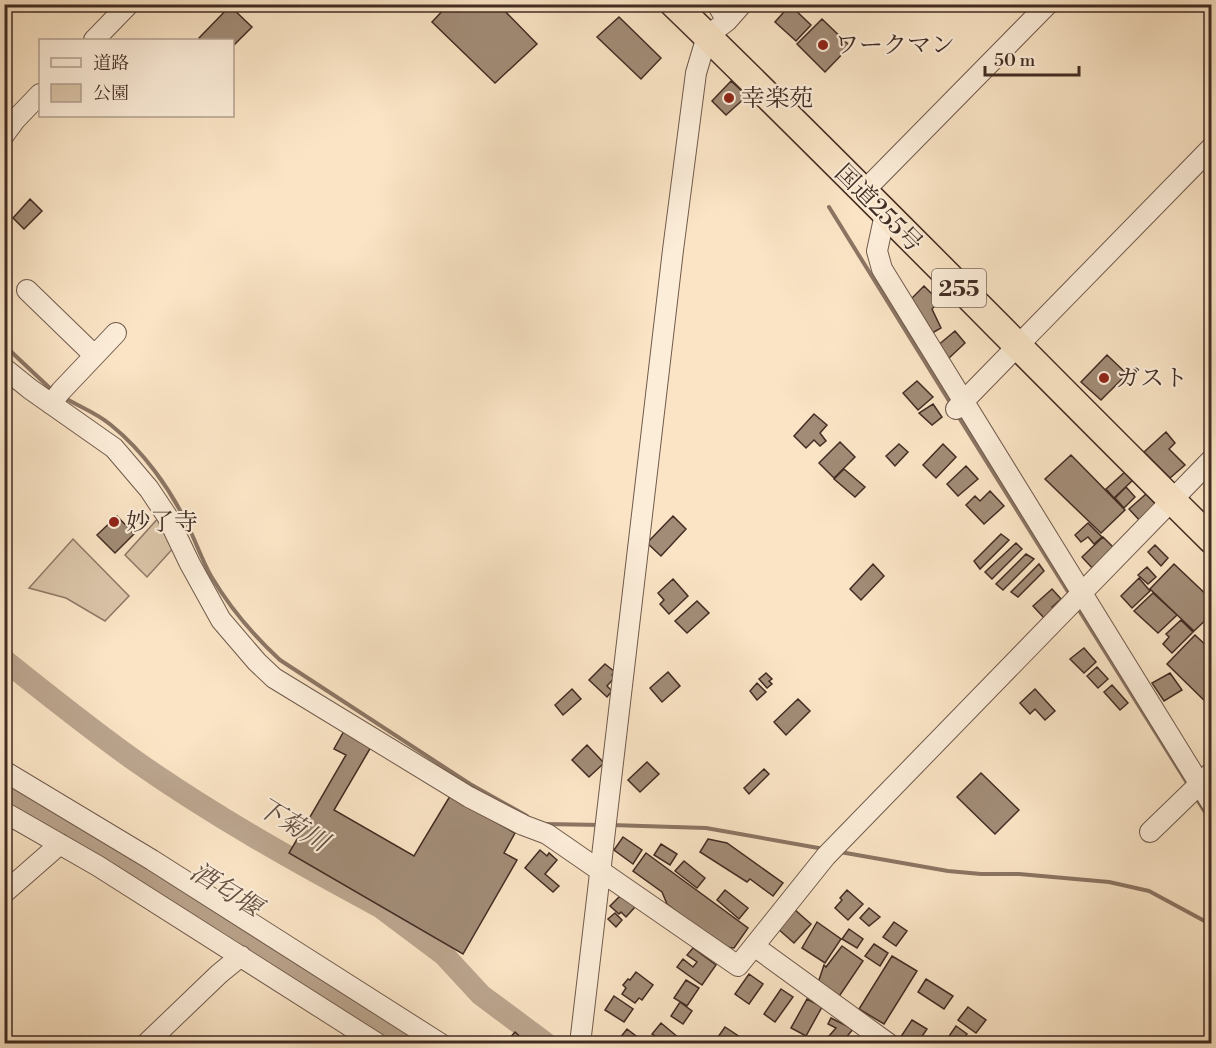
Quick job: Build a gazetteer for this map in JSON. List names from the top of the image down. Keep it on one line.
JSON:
{"streets":{"highway":["国道255号","255"]},"water":["下菊川","酒匂堰"],"places":["ワークマン","幸楽苑","ガスト","妙了寺"],"legend":["道路","公園"],"scale_bar":"50 m"}
